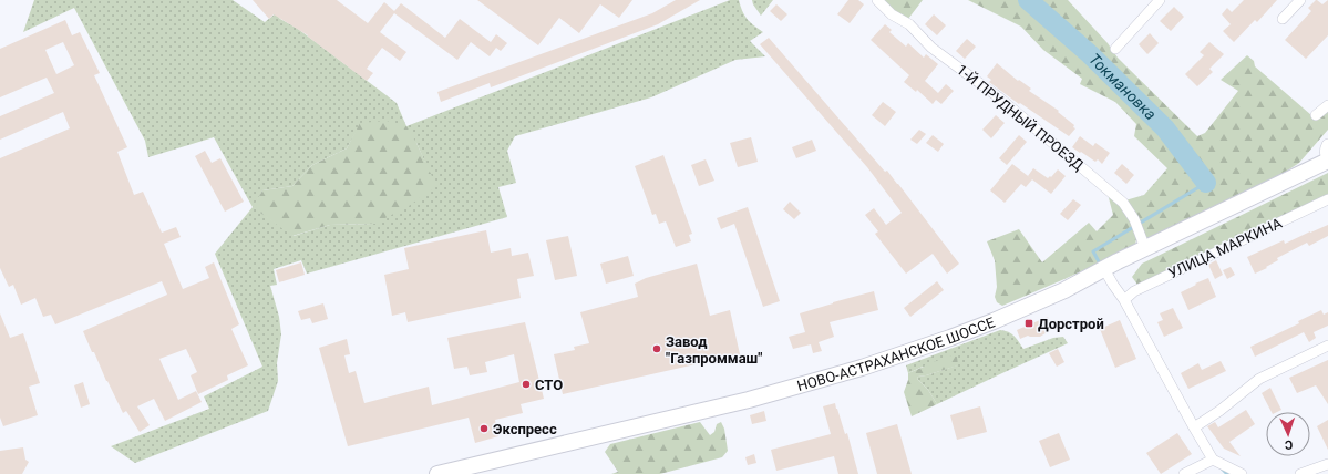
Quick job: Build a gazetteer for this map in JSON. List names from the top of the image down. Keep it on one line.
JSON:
{"streets":{"main road":["НОВО-АСТРАХАНСКОЕ ШОССЕ"],"street":["1-Й ПРУДНЫЙ ПРОЕЗД","УЛИЦА МАРКИНА"]},"crossings":[["1-Й ПРУДНЫЙ ПРОЕЗД","НОВО-АСТРАХАНСКОЕ ШОССЕ"]],"water":["Токмановка"],"places":{"transit":["Дорстрой"],"other":["Завод \"Газпроммаш\"","СТО","Экспресс"]},"north":"bottom"}
